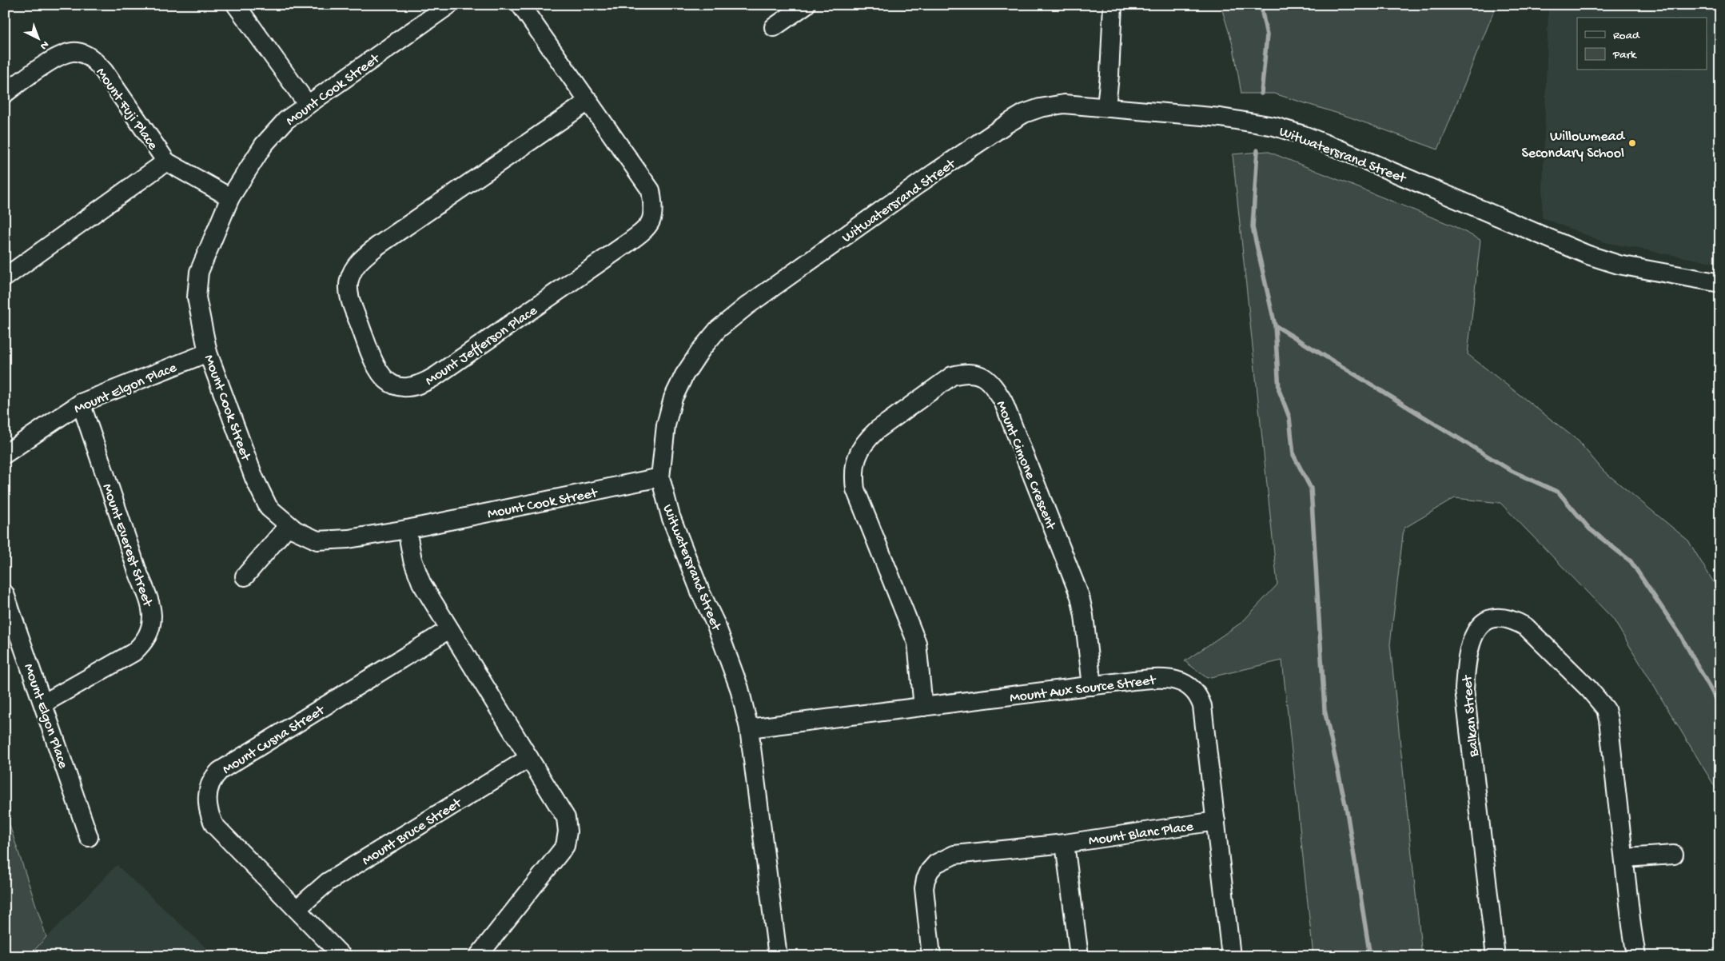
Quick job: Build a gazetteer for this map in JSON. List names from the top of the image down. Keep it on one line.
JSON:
{"streets":{"street":["Mount Cook Street","Mount Fuji Place","Witwatersrand Street","Mount Jefferson Place","Mount Elgon Place","Mount Cimone Crescent","Mount Everest Street","Mount Aux Source Street","Balkan Street","Mount Cusna Street","Mount Bruce Street","Mount Blanc Place"]},"crossings":[["Mount Cook Street","Mount Fuji Place"],["Mount Cook Street","Witwatersrand Street"],["Mount Cook Street","Mount Elgon Place"],["Witwatersrand Street","Mount Aux Source Street"],["Mount Elgon Place","Mount Everest Street"],["Mount Cimone Crescent","Mount Aux Source Street"],["Mount Aux Source Street","Mount Blanc Place"],["Mount Cusna Street","Mount Bruce Street"]],"places":["Willowmead Secondary School"],"legend":["Road","Park"],"north":"bottom right"}
